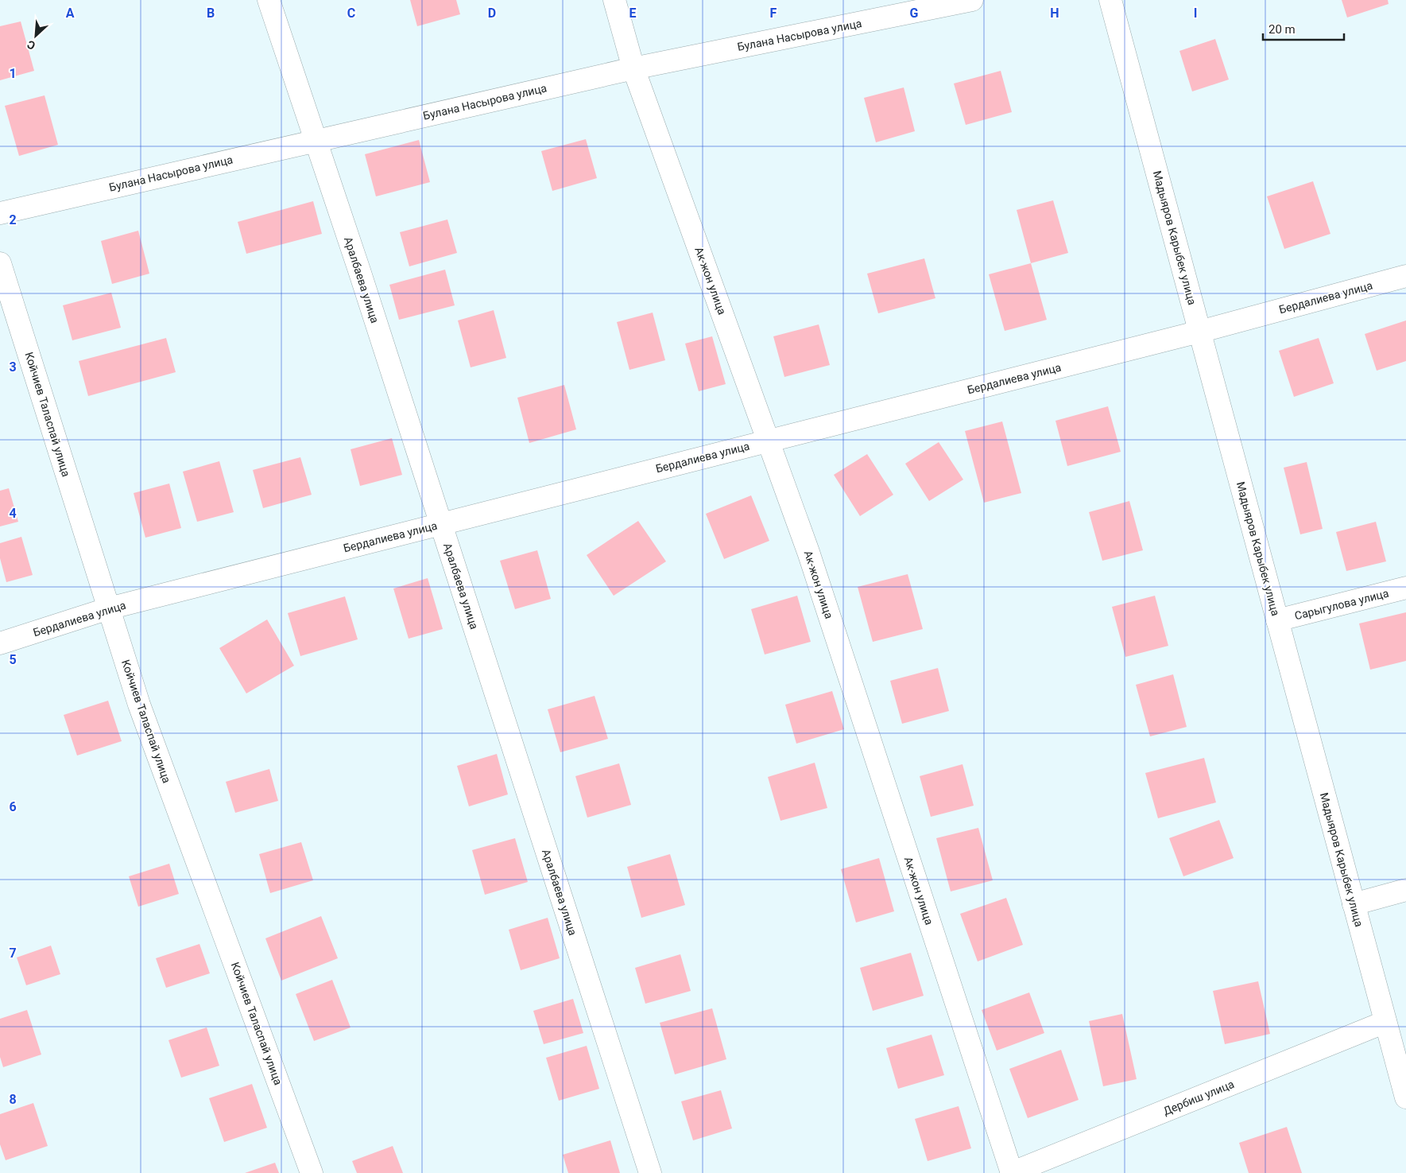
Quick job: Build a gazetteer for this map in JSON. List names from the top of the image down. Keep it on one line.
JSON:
{"streets":{"street":["Булана Насырова улица","Мадыяров Карыбек улица","Аралбаева улица","Ак-жон улица","Бердалиева улица","Койчиев Таласпай улица","Сарыгулова улица","Дербиш улица"]},"crossings":[["Булана Насырова улица","Аралбаева улица"],["Булана Насырова улица","Ак-жон улица"],["Мадыяров Карыбек улица","Бердалиева улица"],["Мадыяров Карыбек улица","Сарыгулова улица"],["Мадыяров Карыбек улица","Дербиш улица"],["Аралбаева улица","Бердалиева улица"],["Ак-жон улица","Бердалиева улица"],["Ак-жон улица","Дербиш улица"],["Бердалиева улица","Койчиев Таласпай улица"]],"scale_bar":"20 m","north":"bottom left","grid":{"columns":["A","B","C","D","E","F","G","H","I"],"rows":["1","2","3","4","5","6","7","8"]}}
